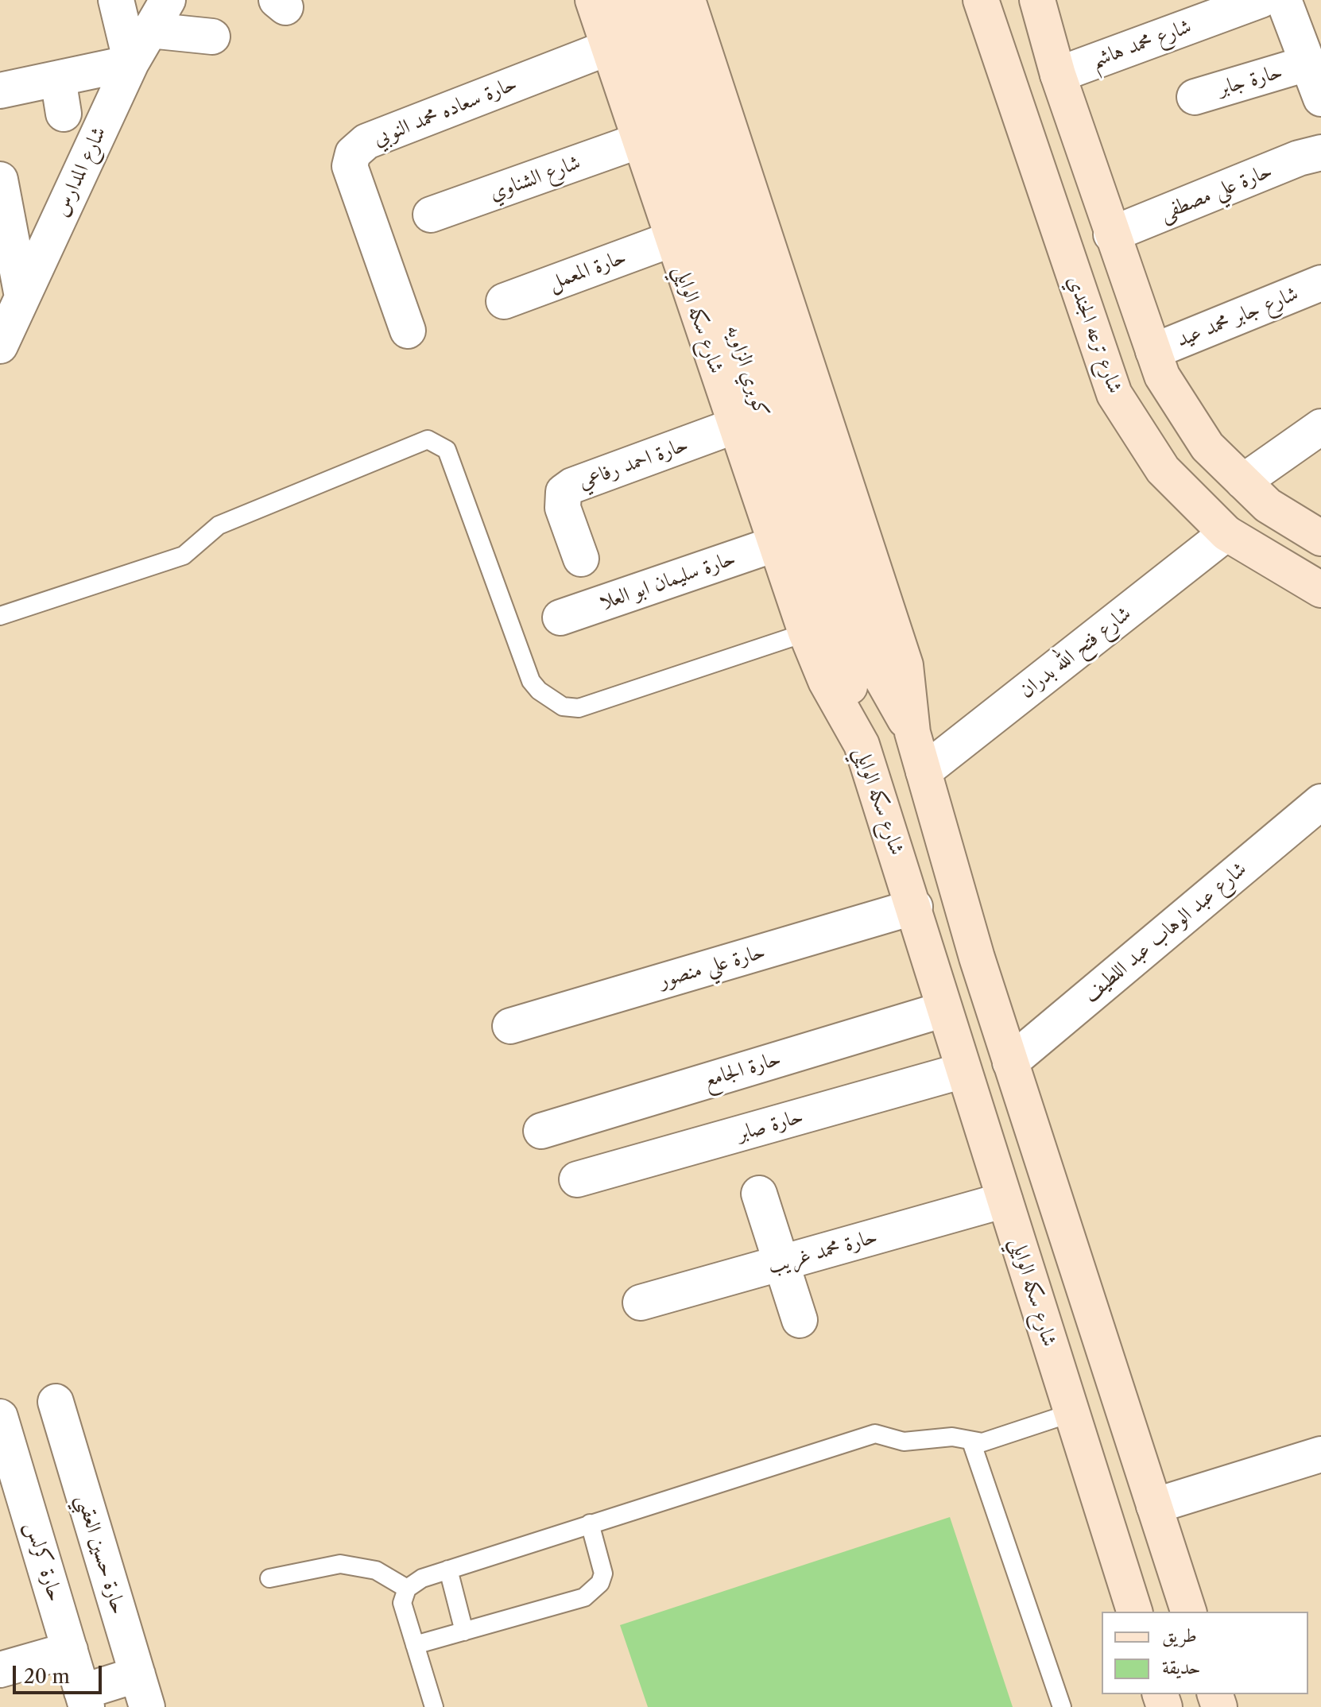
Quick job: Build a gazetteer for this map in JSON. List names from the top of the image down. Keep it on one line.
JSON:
{"streets":{"main road":["شارع سكه الوايلي","شارع ترعه الجندي","كوبري الزاويه"],"street":["شارع محمد هاشم","حارة جابر","حارة سعاده محمد النوبي","شارع المدارس","شارع الشناوي","حارة علي مصطفى","حارة المعمل","شارع جابر محمد عيد","حارة احمد رفاعي","حارة سليمان ابو العلا","شارع فتح الله بدران","شارع عبد الوهاب عبد اللطيف","حارة علي منصور","حارة الجامع","حارة صابر","حارة محمد غريب","حارة حسين العقبي","حارة كرلس"]},"crossings":[["حارة سعاده محمد النوبي","شارع سكه الوايلي"],["شارع الشناوي","شارع سكه الوايلي"],["حارة المعمل","شارع سكه الوايلي"],["شارع سكه الوايلي","كوبري الزاويه"],["شارع سكه الوايلي","حارة احمد رفاعي"],["شارع سكه الوايلي","حارة سليمان ابو العلا"],["شارع سكه الوايلي","حارة علي منصور"],["شارع سكه الوايلي","حارة الجامع"],["شارع سكه الوايلي","حارة صابر"],["شارع سكه الوايلي","حارة محمد غريب"],["شارع ترعه الجندي","شارع فتح الله بدران"]],"legend":["طريق","حديقة"],"scale_bar":"20 m"}
